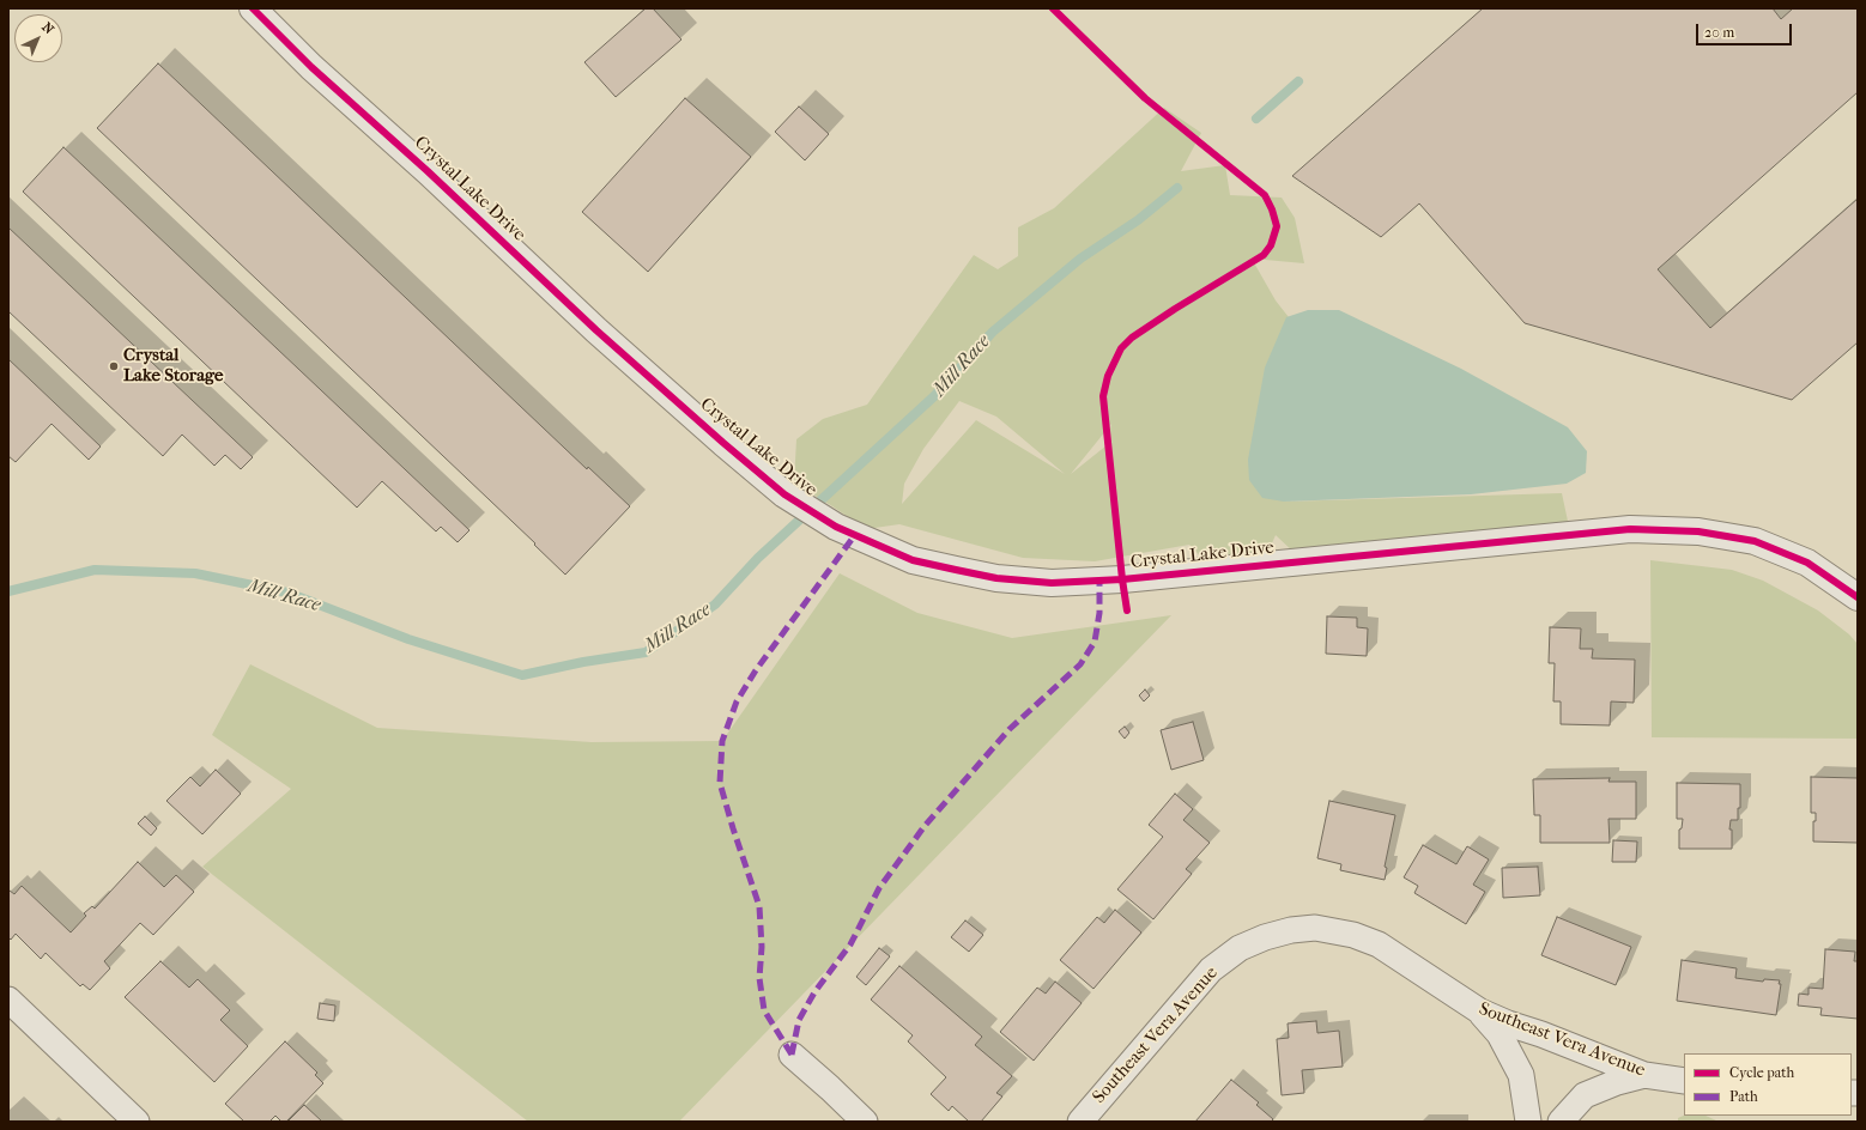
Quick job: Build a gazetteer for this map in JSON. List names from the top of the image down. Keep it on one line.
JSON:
{"streets":{"street":["Crystal Lake Drive","Southeast Vera Avenue"]},"water":["Mill Race"],"places":["Crystal Lake Storage"],"legend":["Cycle path","Path"],"scale_bar":"20 m","north":"top right"}
